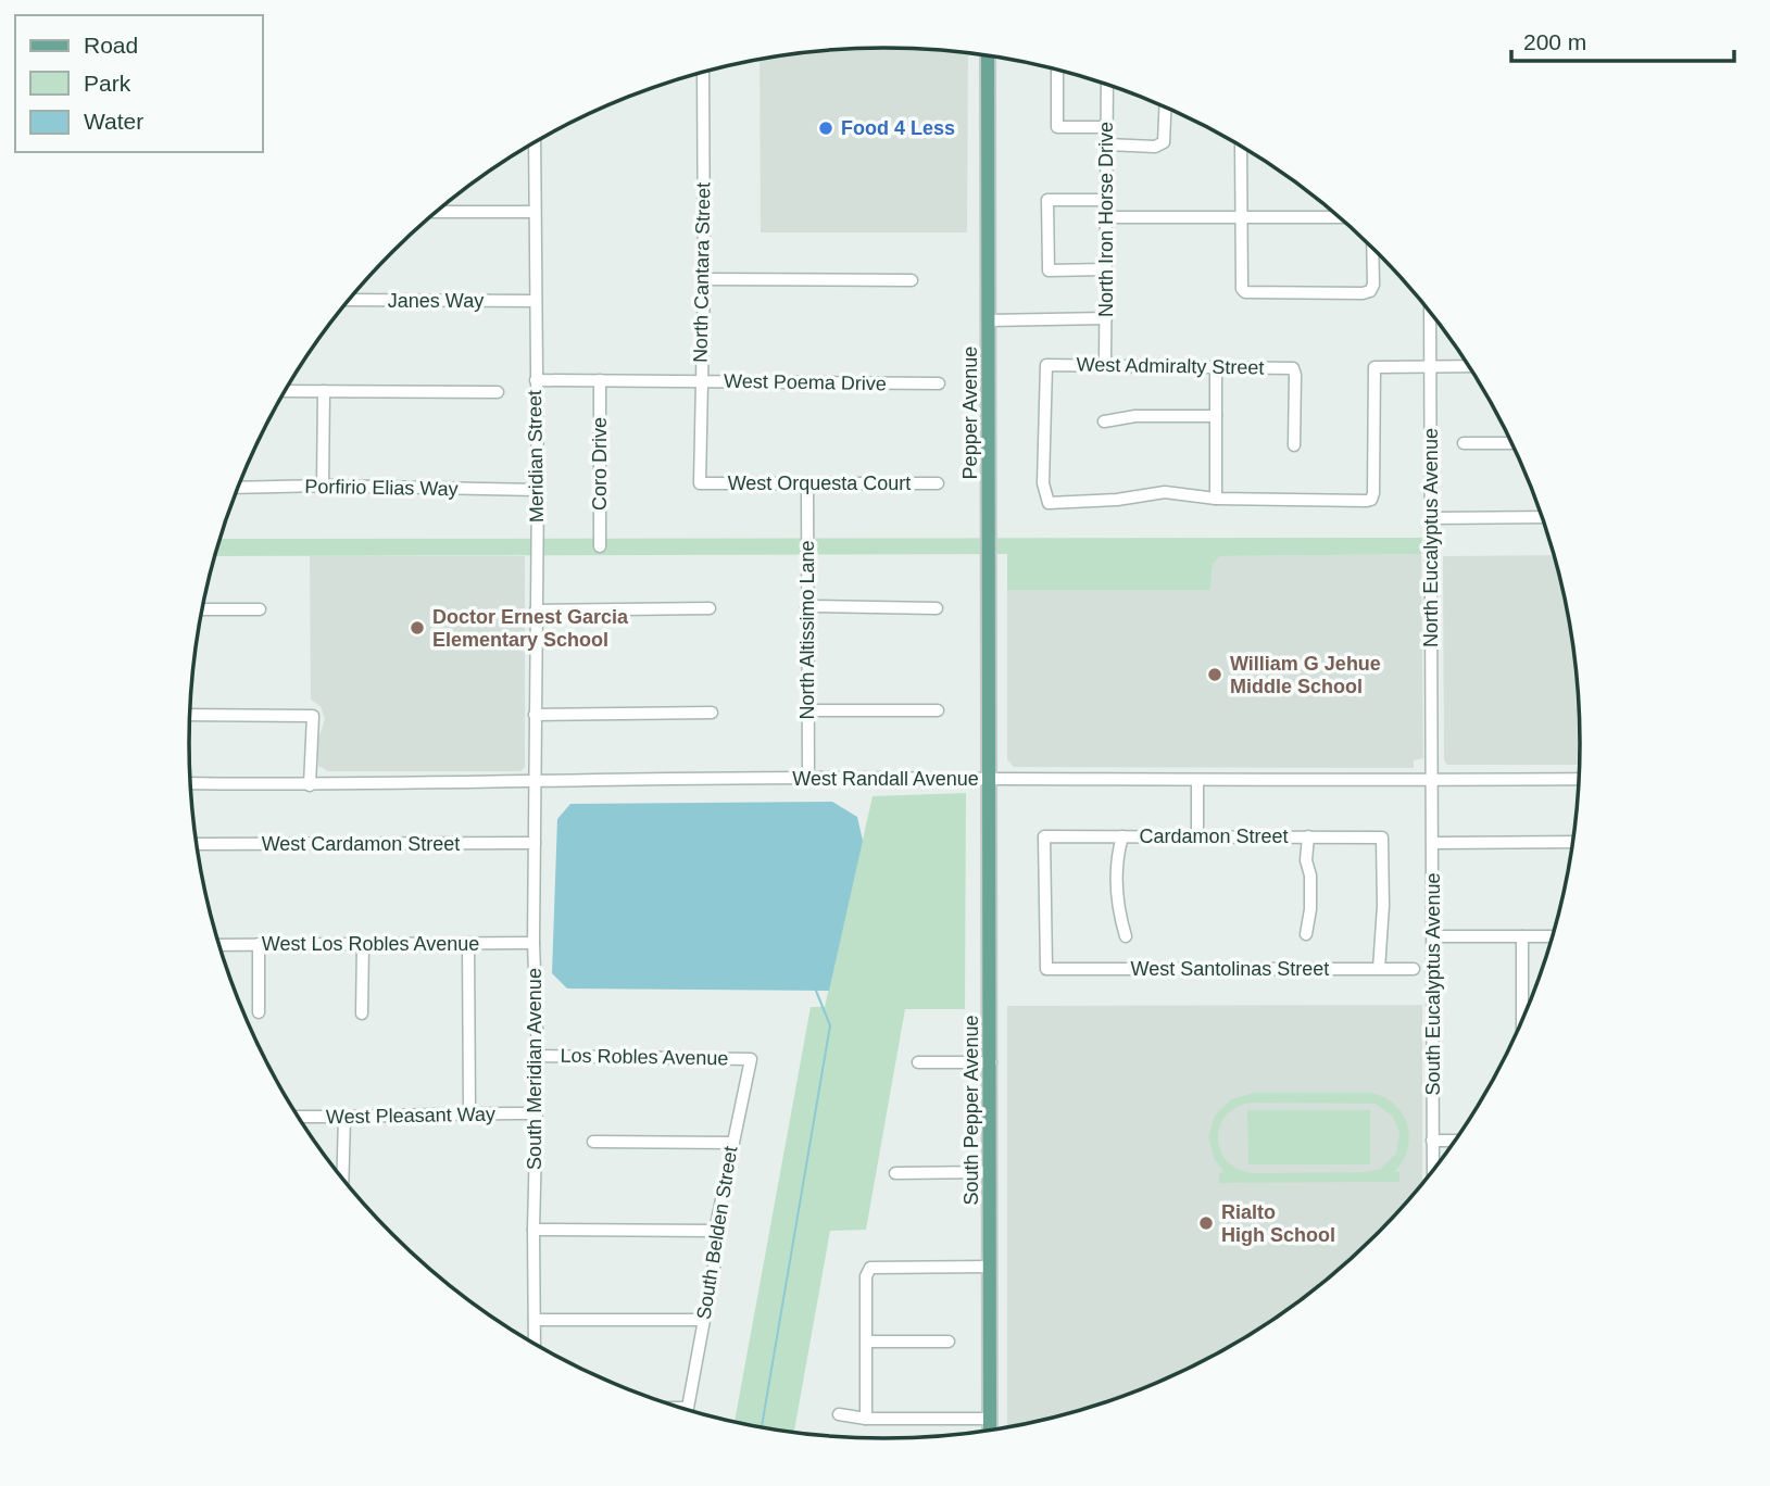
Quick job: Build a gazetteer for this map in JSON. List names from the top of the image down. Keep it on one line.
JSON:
{"streets":{"main road":["Pepper Avenue","South Pepper Avenue"],"street":["North Iron Horse Drive","North Cantara Street","Janes Way","West Admiralty Street","West Poema Drive","Meridian Street","Coro Drive","West Orquesta Court","Porfirio Elias Way","North Eucalyptus Avenue","North Altissimo Lane","West Randall Avenue","Cardamon Street","West Cardamon Street","West Los Robles Avenue","West Santolinas Street","South Eucalyptus Avenue","Los Robles Avenue","South Meridian Avenue","West Pleasant Way","South Belden Street"]},"crossings":[["North Iron Horse Drive","West Admiralty Street"],["North Cantara Street","West Poema Drive"],["North Cantara Street","West Orquesta Court"],["Janes Way","Meridian Street"],["West Poema Drive","Meridian Street"],["West Poema Drive","Coro Drive"],["Pepper Avenue","West Randall Avenue"],["Pepper Avenue","South Pepper Avenue"],["Meridian Street","Porfirio Elias Way"],["Meridian Street","West Randall Avenue"],["Meridian Street","South Meridian Avenue"],["West Orquesta Court","North Altissimo Lane"],["North Eucalyptus Avenue","West Randall Avenue"],["North Eucalyptus Avenue","South Eucalyptus Avenue"],["North Altissimo Lane","West Randall Avenue"],["West Randall Avenue","South Eucalyptus Avenue"],["West Randall Avenue","South Meridian Avenue"],["West Randall Avenue","South Pepper Avenue"],["Cardamon Street","West Santolinas Street"],["West Cardamon Street","South Meridian Avenue"],["West Los Robles Avenue","South Meridian Avenue"],["Los Robles Avenue","South Meridian Avenue"],["Los Robles Avenue","South Belden Street"],["South Meridian Avenue","West Pleasant Way"]],"places":["Food 4 Less","Doctor Ernest Garcia Elementary School","William G Jehue Middle School","Rialto High School"],"legend":["Road","Park","Water"],"scale_bar":"200 m"}
